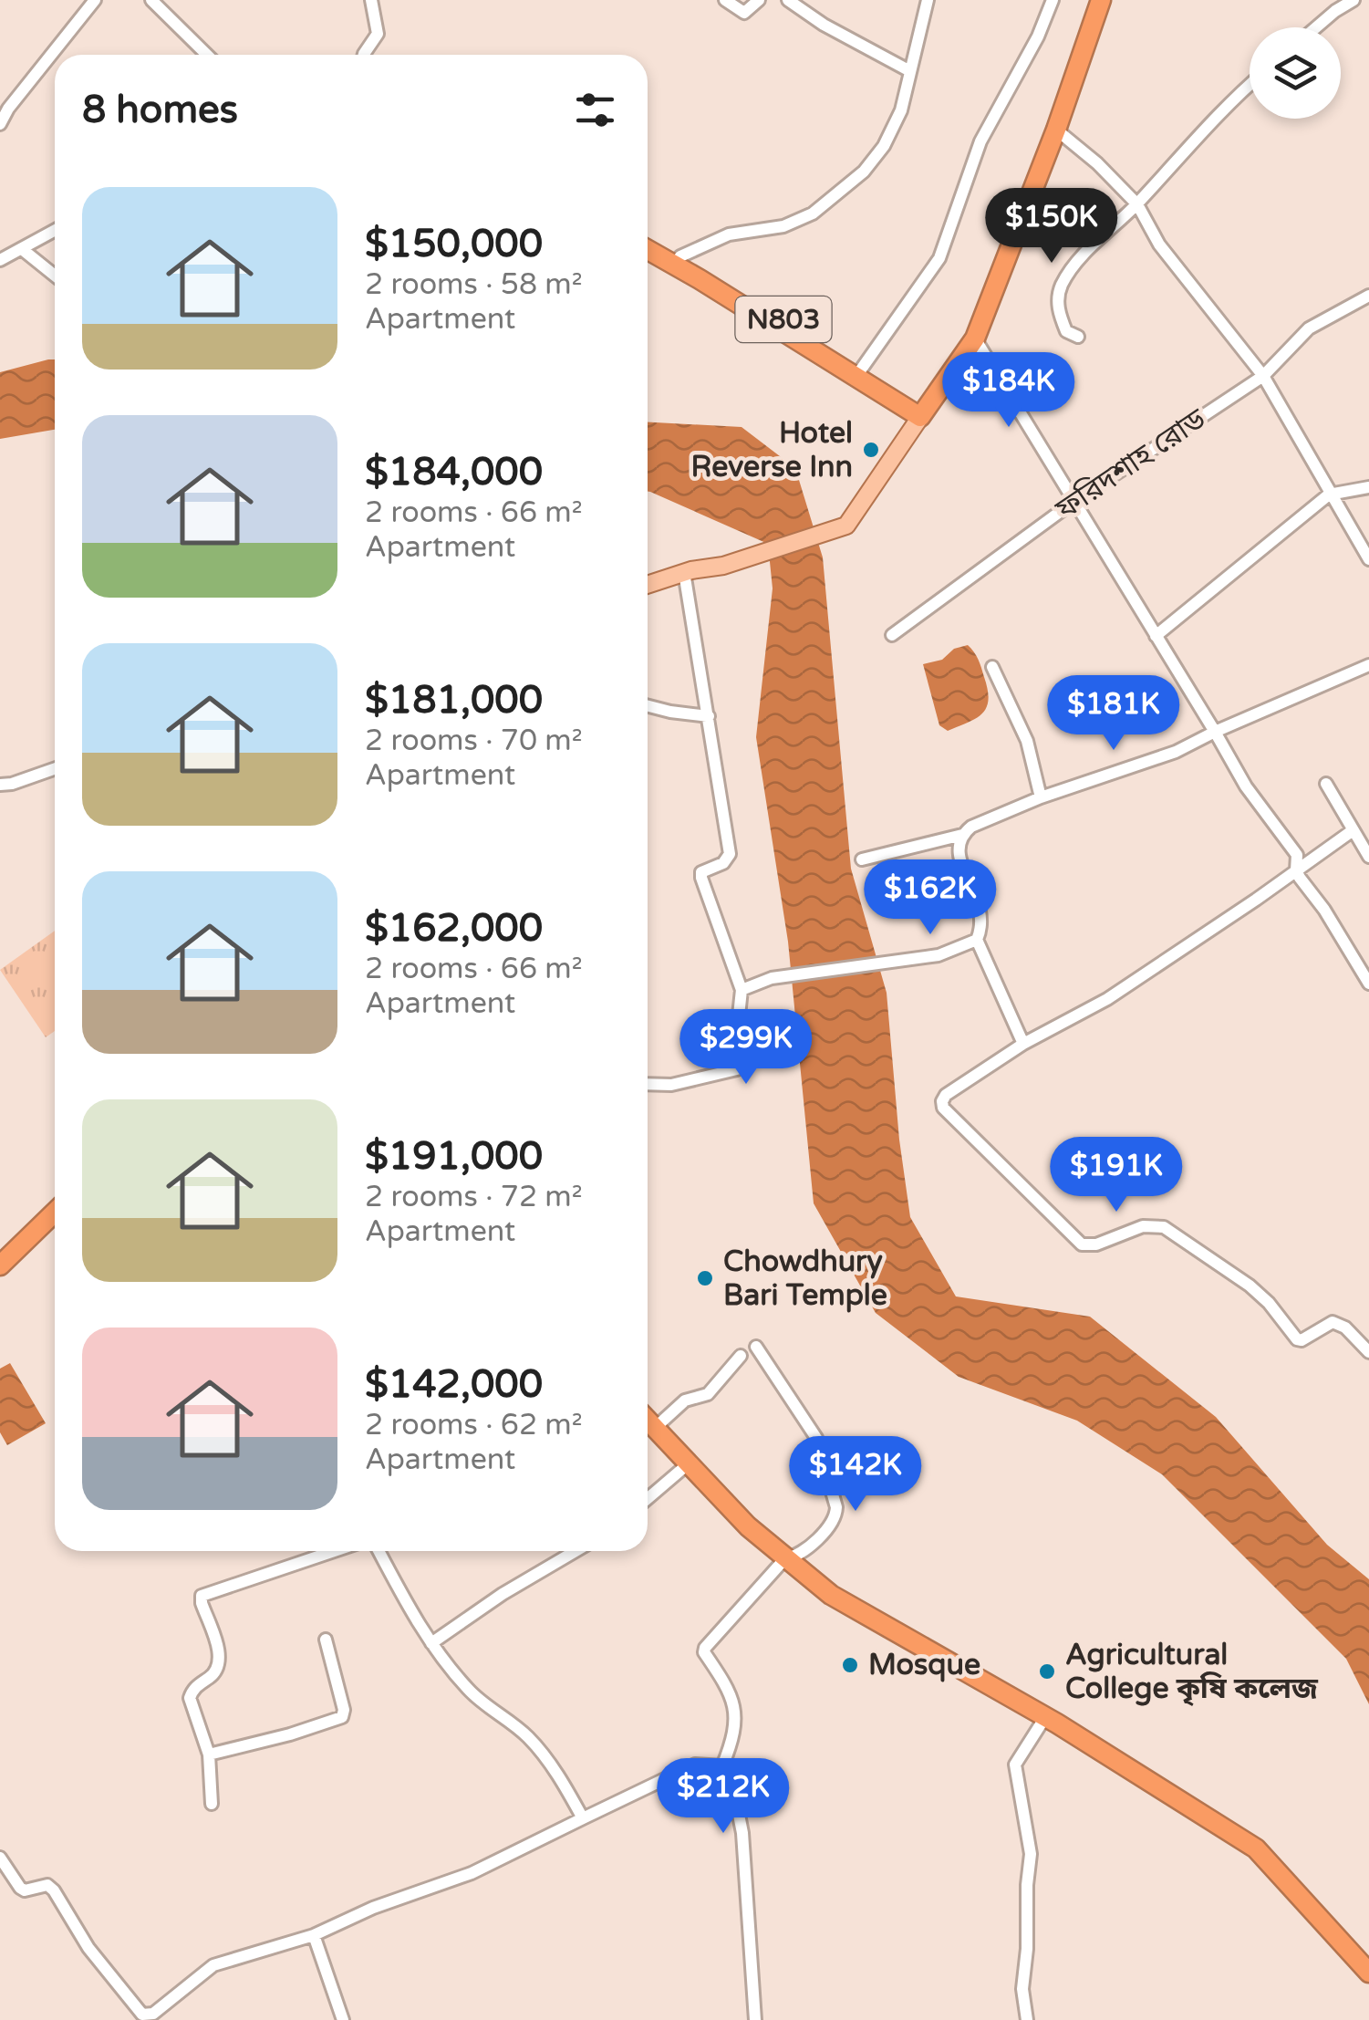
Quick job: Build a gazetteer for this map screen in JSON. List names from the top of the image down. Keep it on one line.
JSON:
{"streets":{"highway":["N803"],"street":["ফরিদশাহ রোড"]},"places":["Hotel Reverse Inn","Chowdhury Bari Temple","Mosque","Agricultural College কৃষি কলেজ"],"page":{"heading":"8 homes","list":[{"name":"$150,000","note":"2 rooms · 58 m² · Apartment"},{"name":"$184,000","note":"2 rooms · 66 m² · Apartment"},{"name":"$181,000","note":"2 rooms · 70 m² · Apartment"},{"name":"$162,000","note":"2 rooms · 66 m² · Apartment"},{"name":"$191,000","note":"2 rooms · 72 m² · Apartment"},{"name":"$142,000","note":"2 rooms · 62 m² · Apartment"}],"price":["$150K","$184K","$181K","$162K","$299K","$191K","$142K","$212K"]}}
